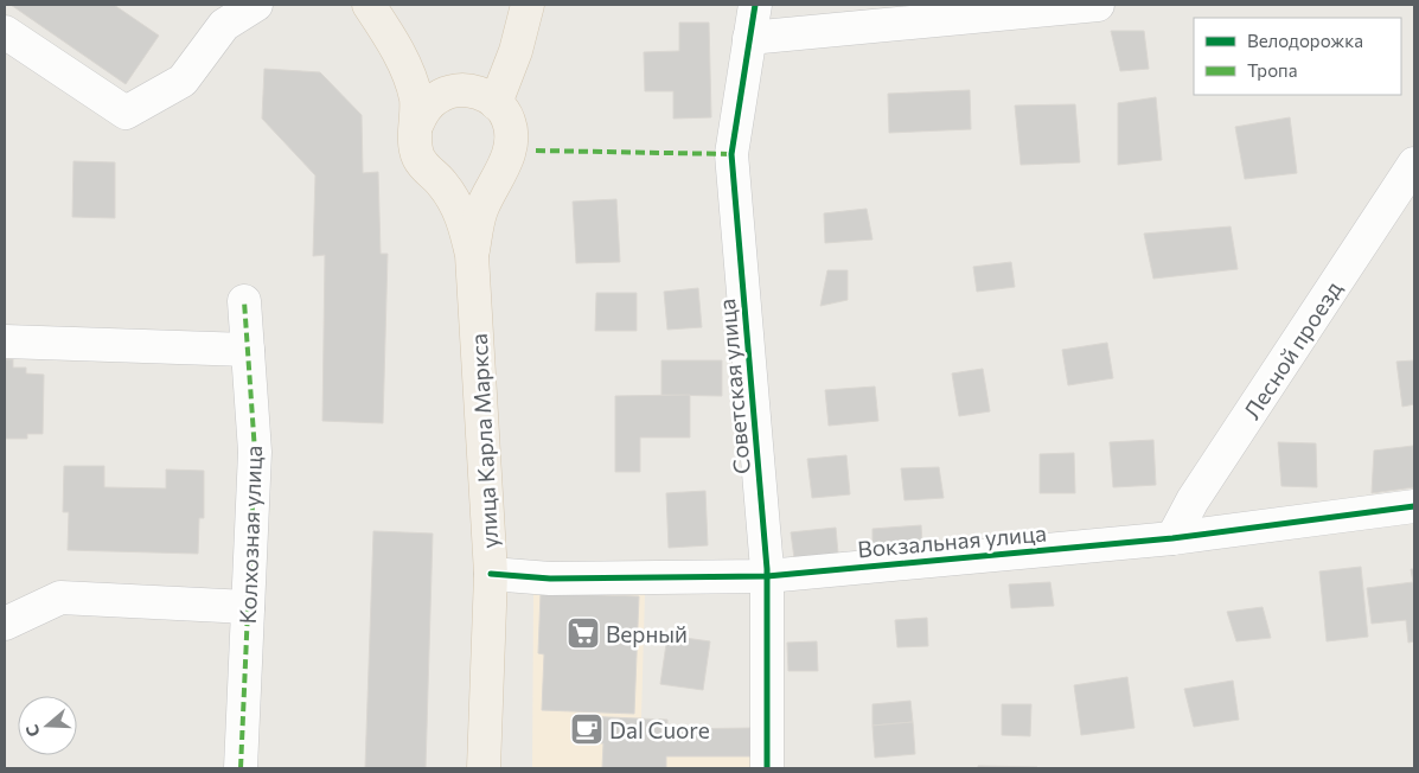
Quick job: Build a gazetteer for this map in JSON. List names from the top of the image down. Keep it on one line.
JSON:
{"streets":{"main road":["улица Карла Маркса"],"street":["Лесной проезд","Советская улица","Колхозная улица","Вокзальная улица"]},"crossings":[["Лесной проезд","Вокзальная улица"],["Советская улица","Вокзальная улица"],["улица Карла Маркса","Вокзальная улица"]],"places":{"supermarket":["Верный"],"cafe":["Dal Cuore"]},"legend":["Велодорожка","Тропа"],"north":"left"}
